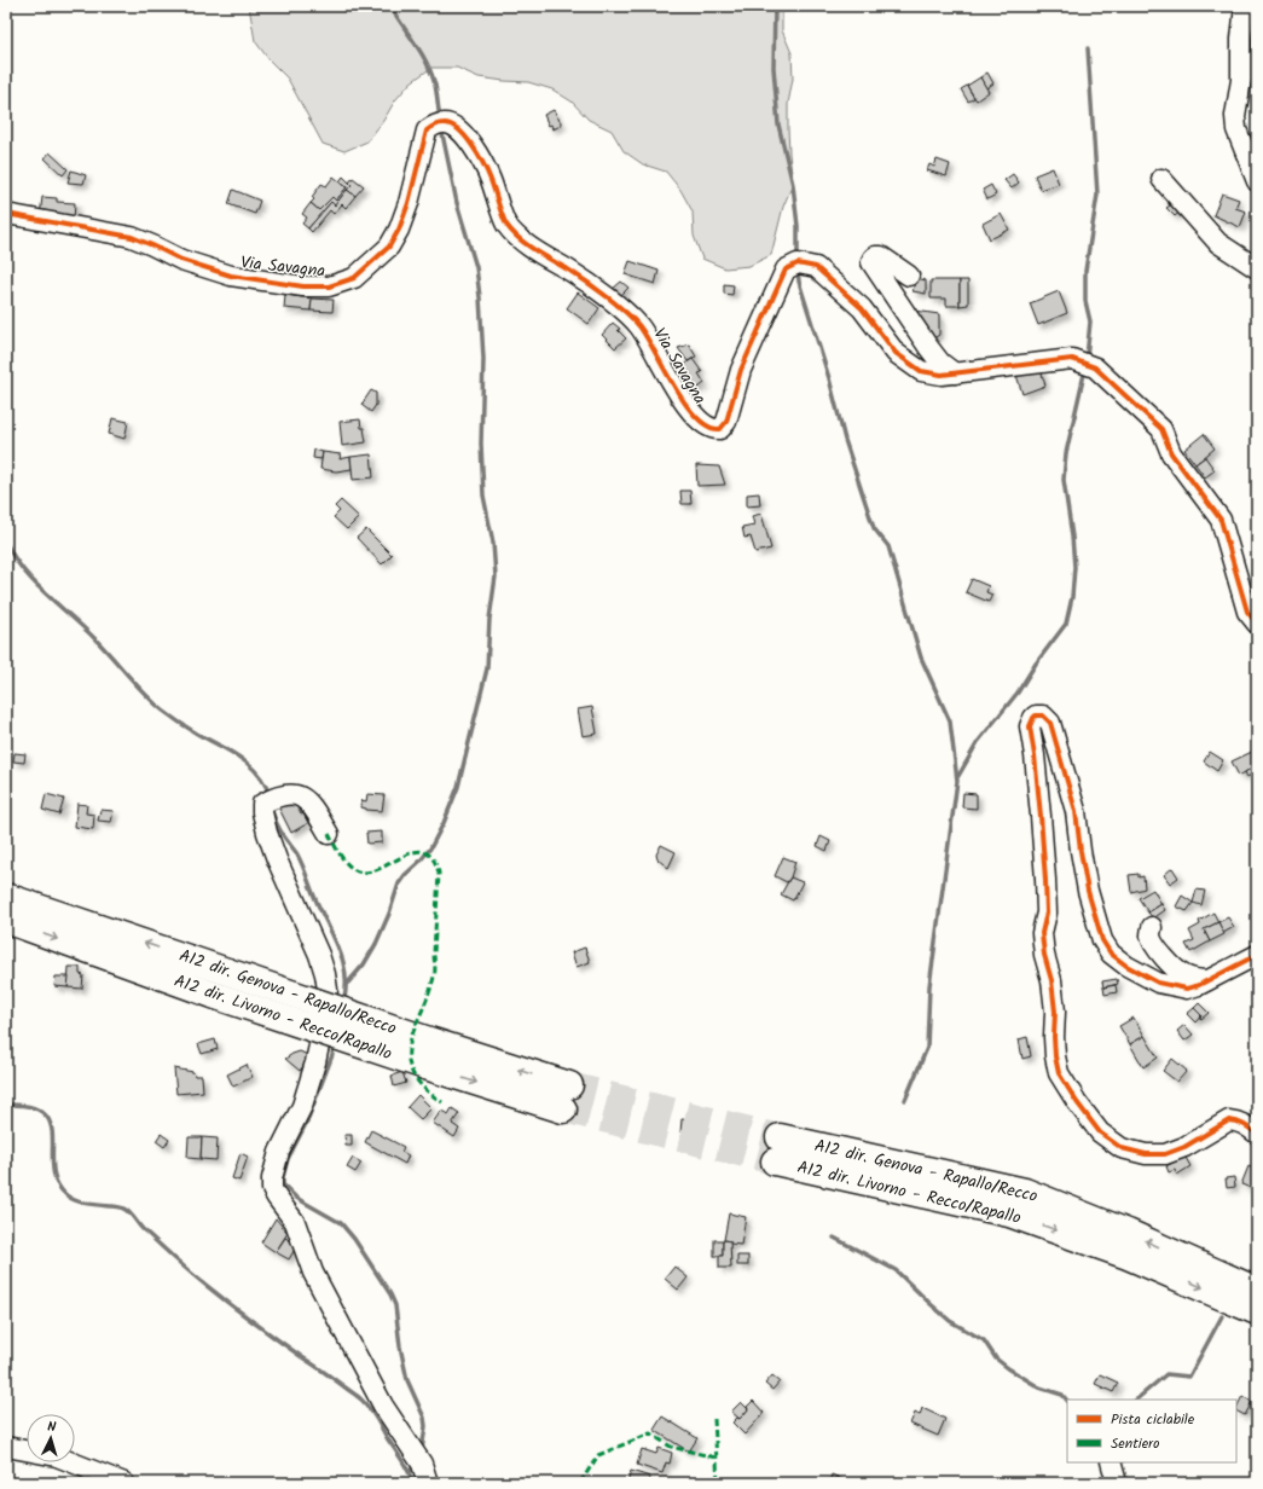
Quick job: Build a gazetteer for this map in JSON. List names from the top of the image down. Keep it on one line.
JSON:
{"streets":{"highway":["A12 dir. Genova - Rapallo/Recco","A12 dir. Livorno - Recco/Rapallo"],"street":["Via Savagna"]},"crossings":[["A12 dir. Genova - Rapallo/Recco","A12 dir. Livorno - Recco/Rapallo"]],"one_way":["A12 dir. Genova - Rapallo/Recco","A12 dir. Livorno - Recco/Rapallo"],"legend":["Pista ciclabile","Sentiero"],"north":"top"}
